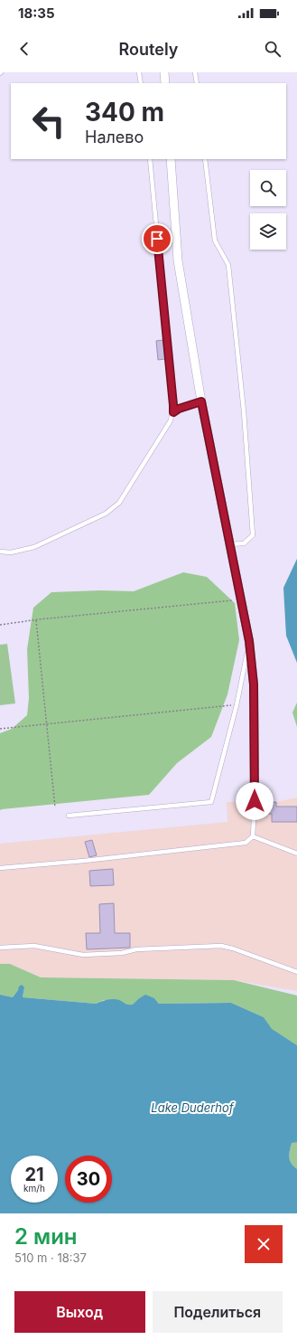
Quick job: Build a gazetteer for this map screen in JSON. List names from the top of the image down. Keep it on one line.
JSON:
{"water":["Lake Duderhof"],"page":{"status":"18:35","header":"Routely","turn":["340 m","Налево"],"speed":"21 km/h","limit":"30","heading":["2 мин","510 m · 18:37"],"buttons":["Выход","Поделиться"]}}
